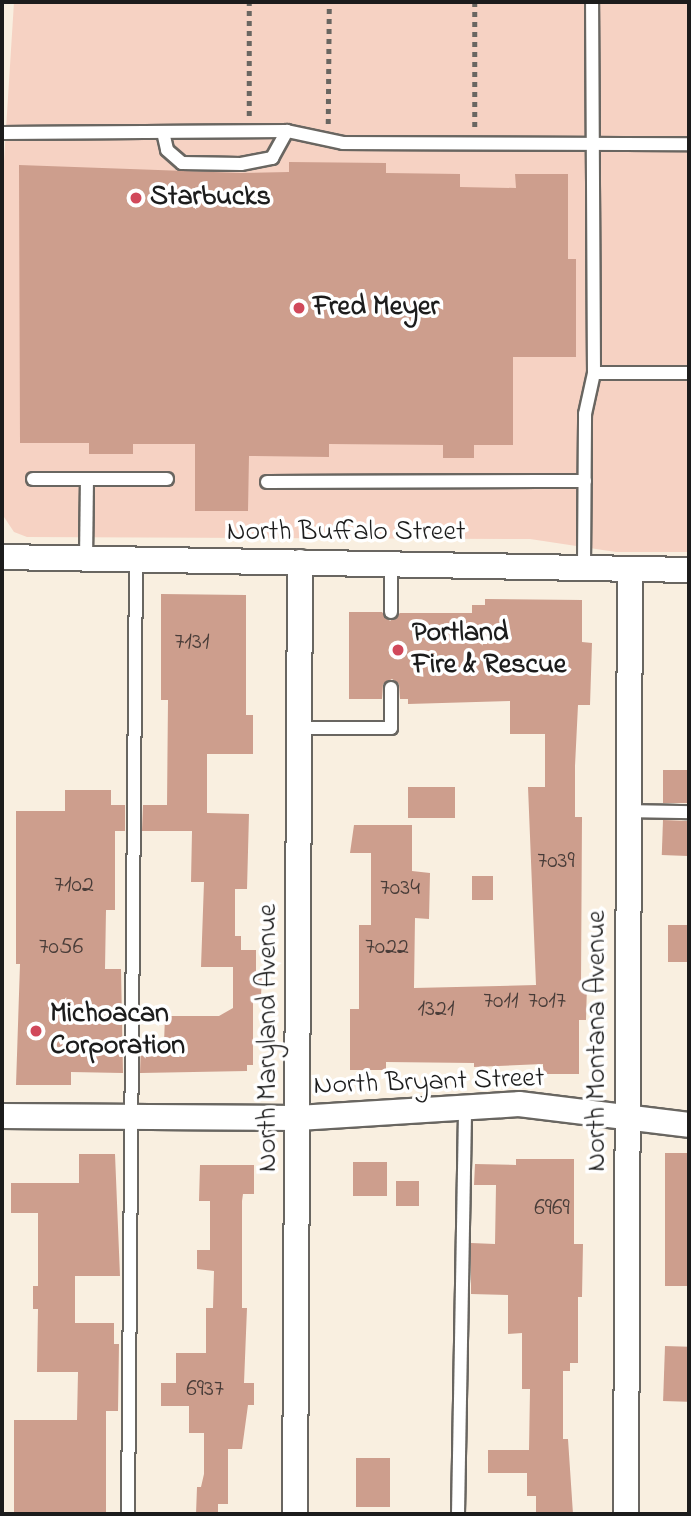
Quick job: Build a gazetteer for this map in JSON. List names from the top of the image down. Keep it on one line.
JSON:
{"streets":{"street":["North Buffalo Street","North Maryland Avenue","North Montana Avenue","North Bryant Street"]},"crossings":[["North Buffalo Street","North Maryland Avenue"],["North Buffalo Street","North Montana Avenue"],["North Maryland Avenue","North Bryant Street"],["North Montana Avenue","North Bryant Street"]],"places":["Starbucks","Fred Meyer","Portland Fire & Rescue","Michoacan Corporation"],"house_numbers":["7131","7039","7102","7034","7056","7022","7011","7017","1321","6969","6937"]}
